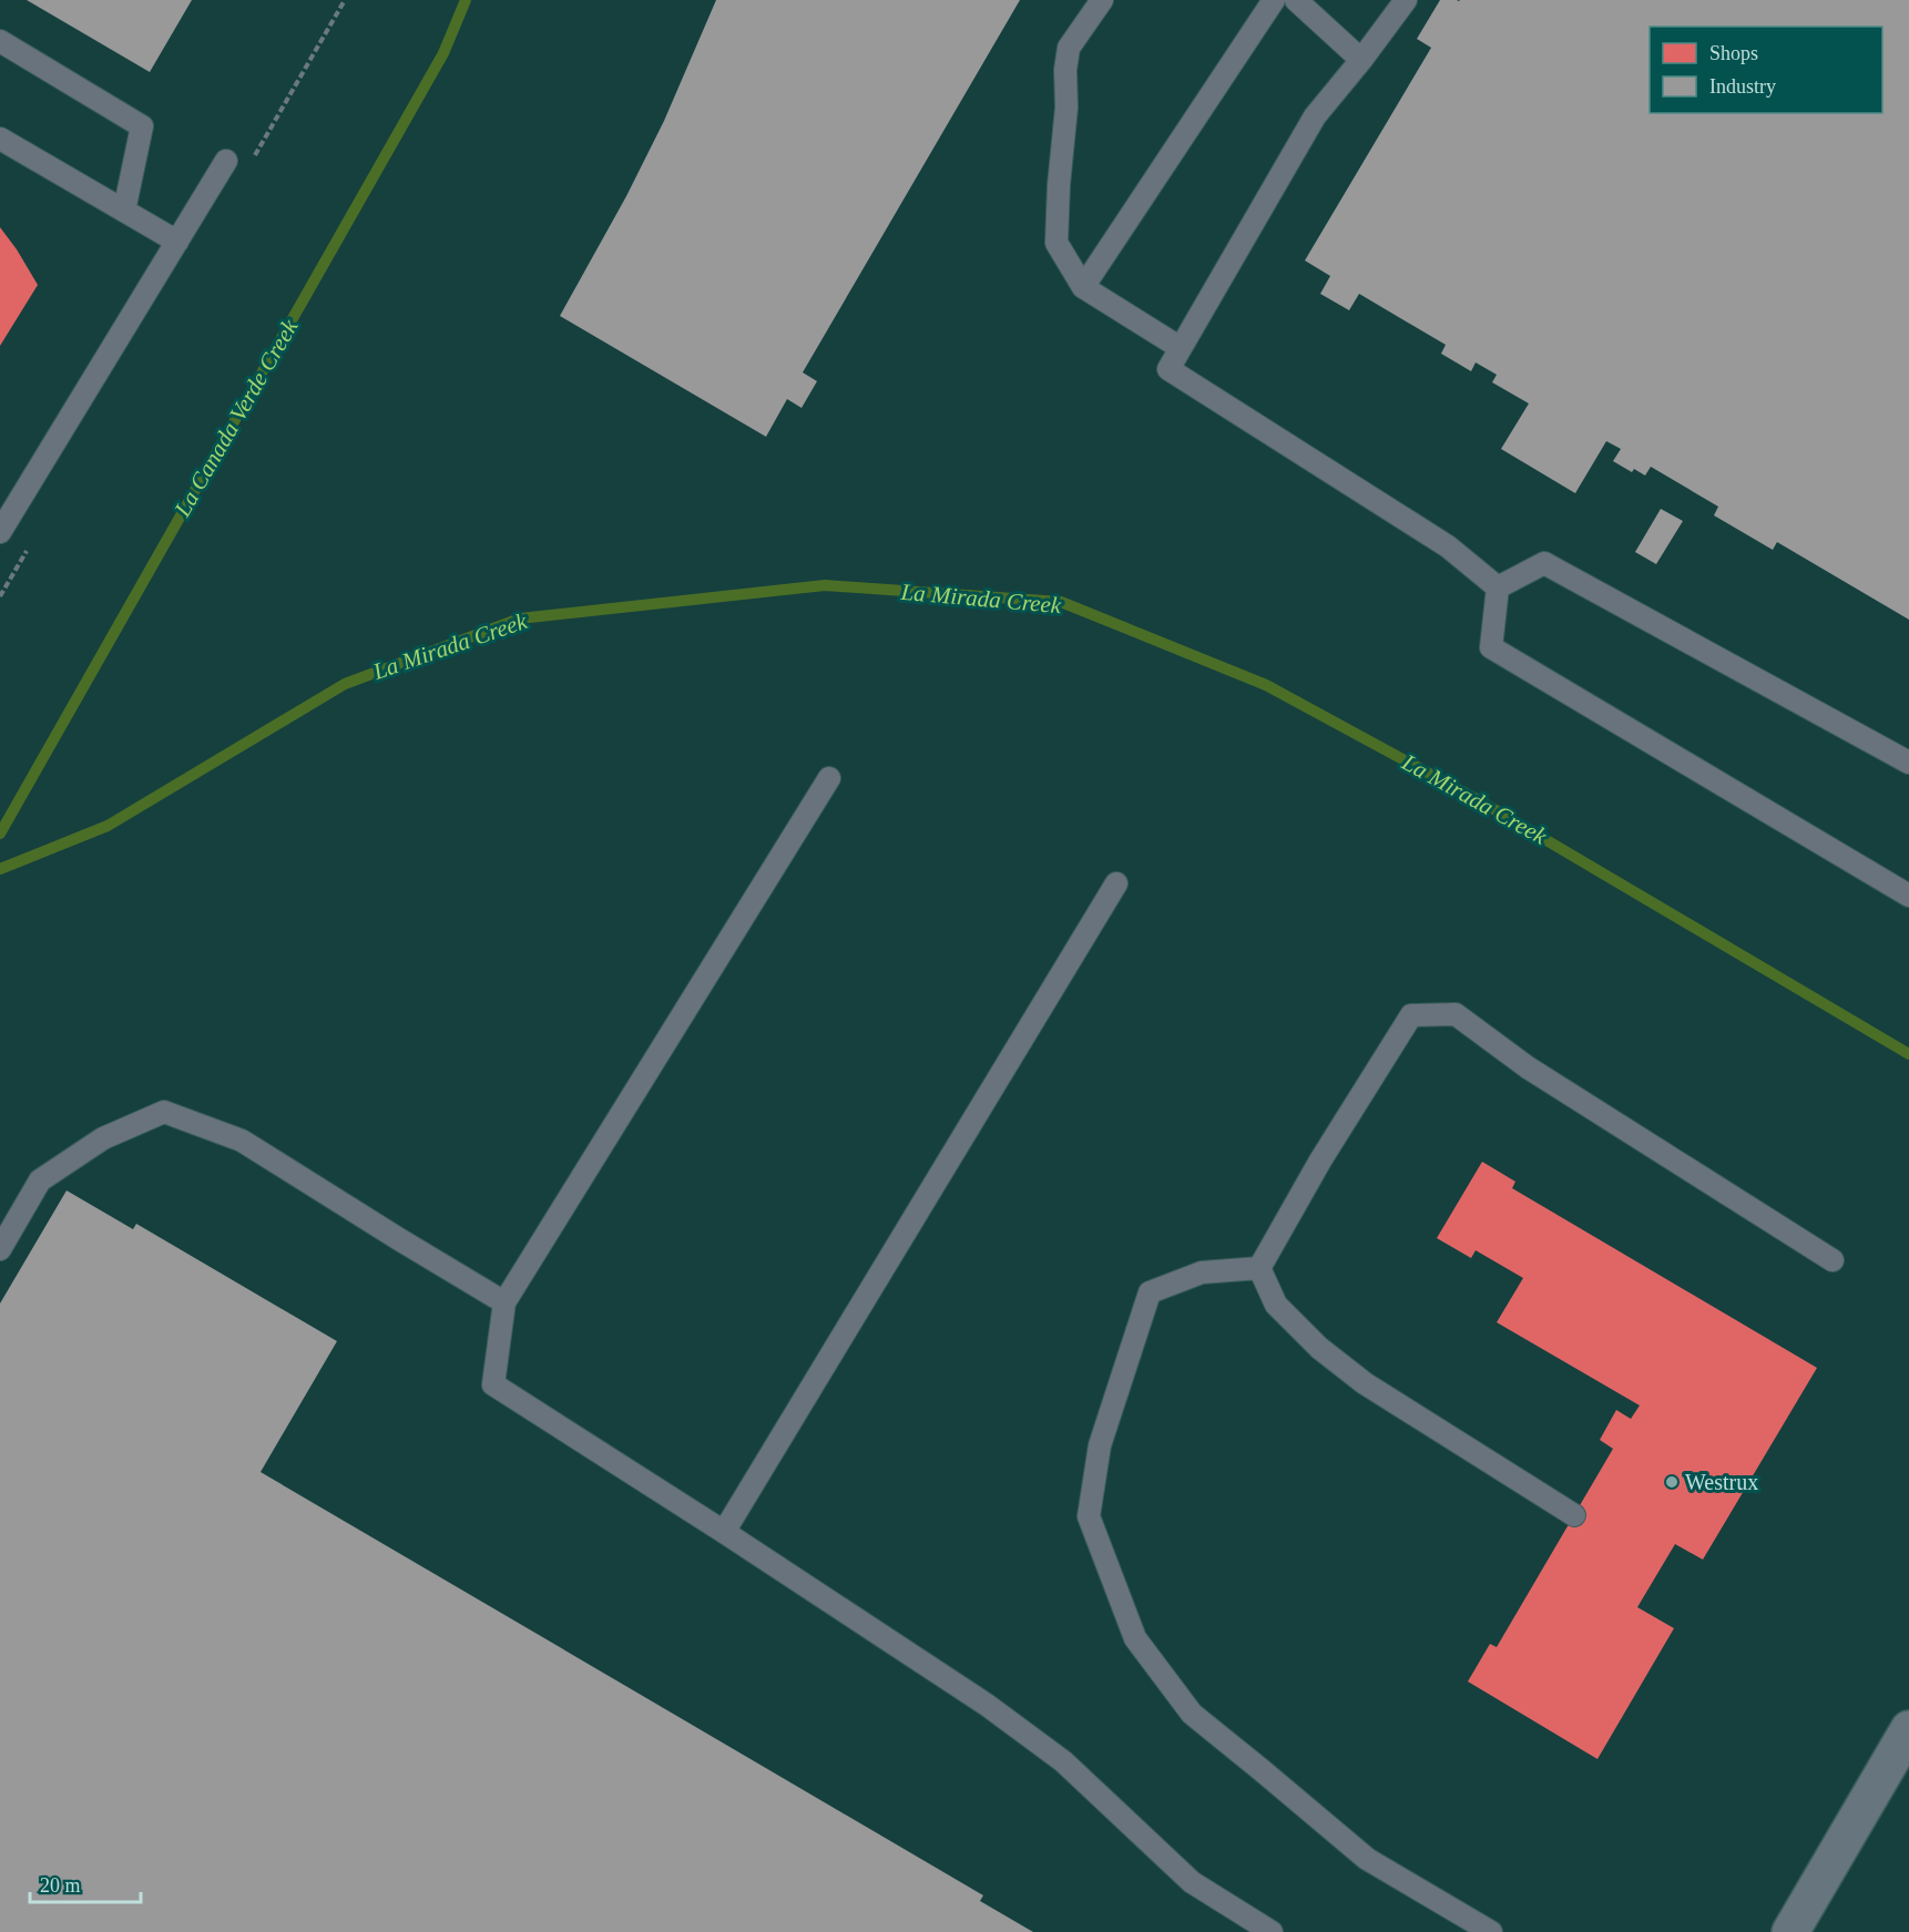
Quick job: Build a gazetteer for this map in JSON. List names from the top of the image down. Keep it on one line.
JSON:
{"water":["La Canada Verde Creek","La Mirada Creek"],"places":["Westrux"],"legend":["Shops","Industry"],"scale_bar":"20 m"}
